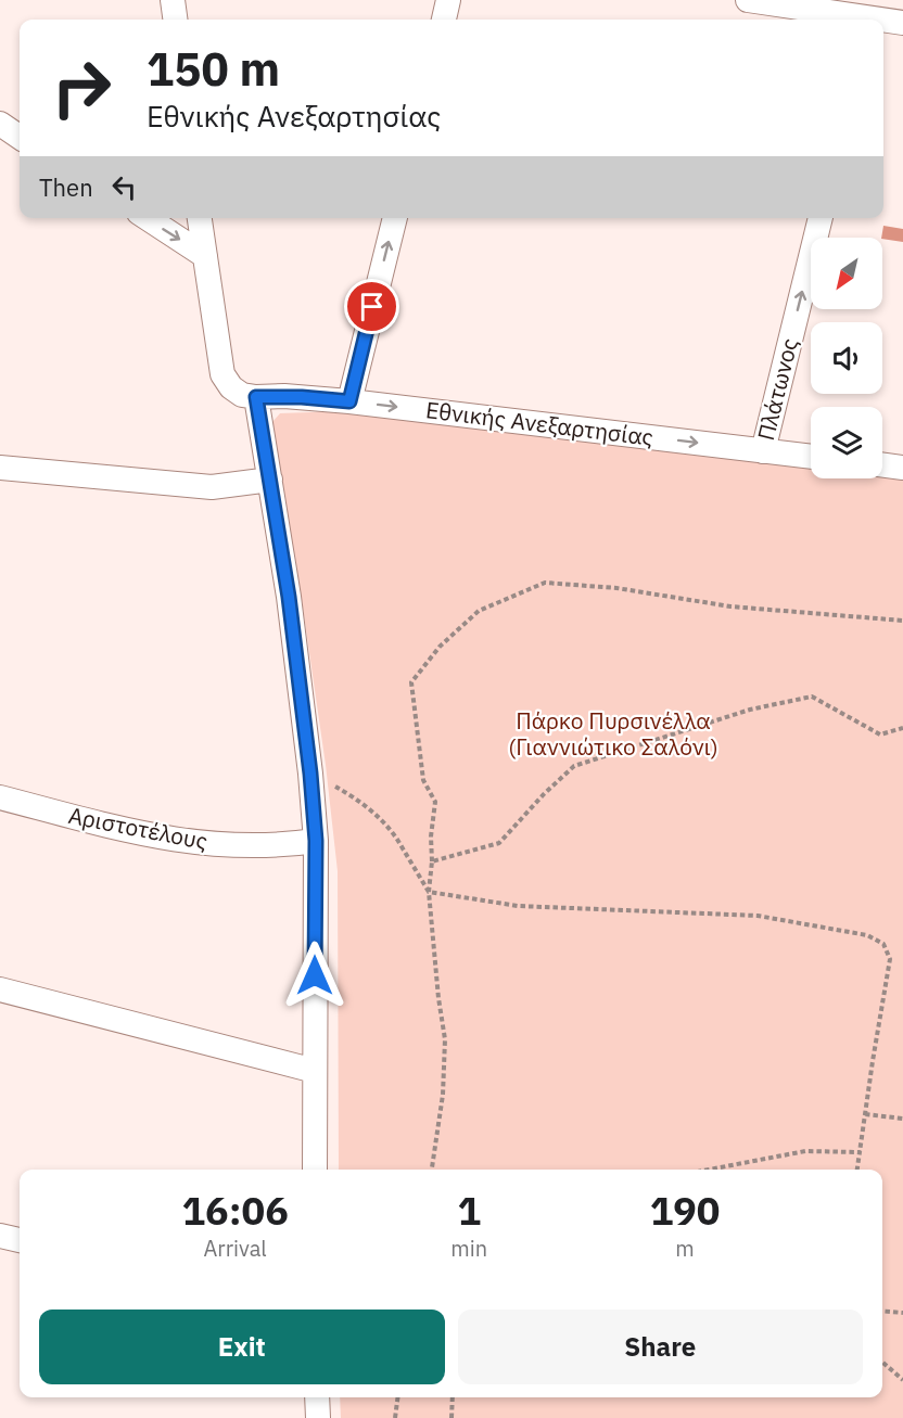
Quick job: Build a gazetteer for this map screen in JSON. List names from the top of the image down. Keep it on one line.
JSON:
{"streets":{"street":["Πλάτωνος","Εθνικής Ανεξαρτησίας","Αριστοτέλους"]},"crossings":[["Πλάτωνος","Εθνικής Ανεξαρτησίας"]],"one_way":["Πλάτωνος","Εθνικής Ανεξαρτησίας"],"parks":["Πάρκο Πυρσινέλλα (Γιαννιώτικο Σαλόνι)"],"north":"bottom left","page":{"turn":["150 m","Εθνικής Ανεξαρτησίας"],"then":"Then","eta":["16:06","Arrival","1","min","190","m"],"buttons":["Exit","Share"]}}
